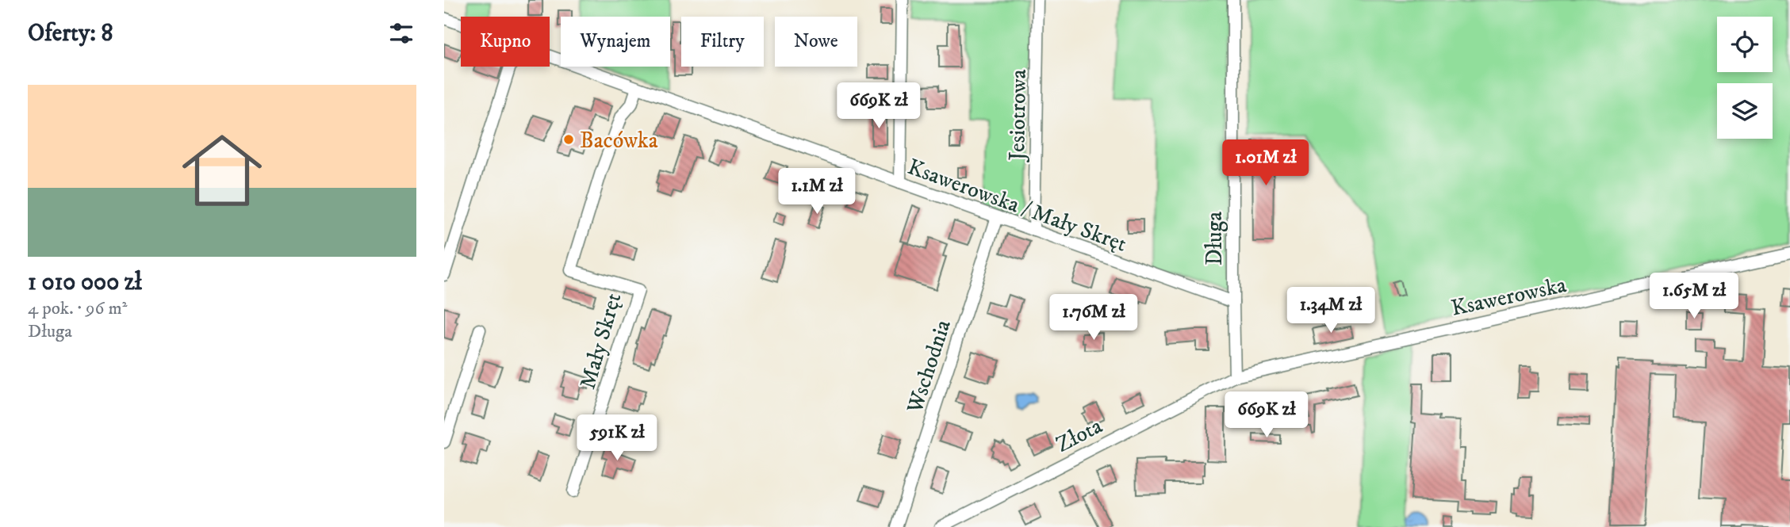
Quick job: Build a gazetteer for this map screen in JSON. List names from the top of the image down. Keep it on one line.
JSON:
{"streets":{"street":["Jesiotrowa","Ksawerowska / Mały Skręt","Długa","Ksawerowska","Mały Skręt","Wschodnia","Złota"]},"crossings":[["Jesiotrowa","Ksawerowska / Mały Skręt"],["Ksawerowska / Mały Skręt","Długa"],["Ksawerowska / Mały Skręt","Mały Skręt"],["Ksawerowska / Mały Skręt","Wschodnia"],["Długa","Ksawerowska"],["Długa","Złota"],["Ksawerowska","Złota"]],"places":["Bacówka"],"page":{"heading":"Oferty: 8","chip":["Kupno","Wynajem","Filtry","Nowe"],"list":[{"name":"1 010 000 zł","note":"4 pok. · 96 m² · Długa"}],"price":["669K zł","1.01M zł","1.1M zł","1.65M zł","1.34M zł","1.76M zł","669K zł","591K zł"]}}
